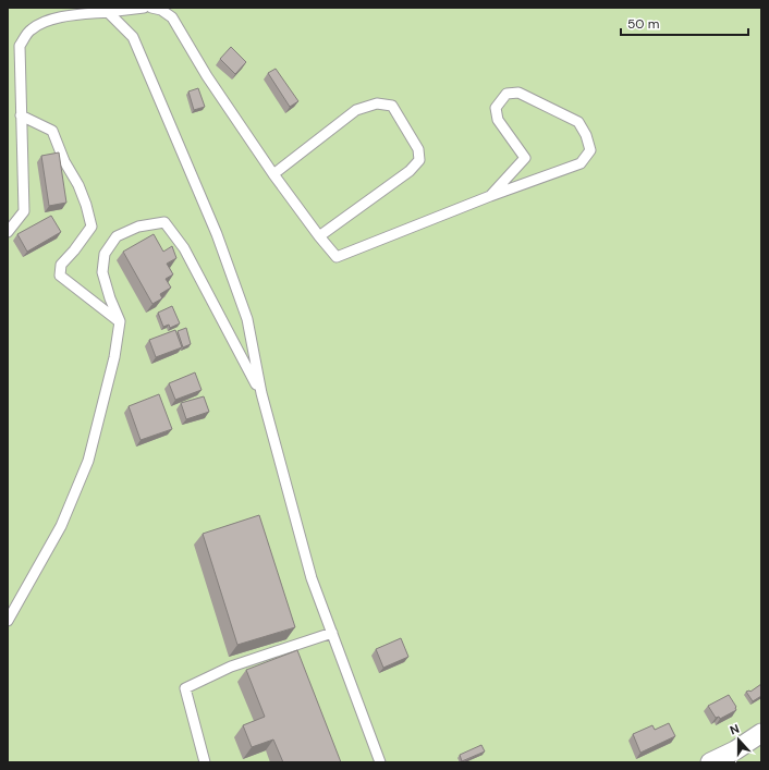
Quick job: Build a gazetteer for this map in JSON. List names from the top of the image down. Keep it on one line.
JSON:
{"scale_bar":"50 m","north":"top"}
